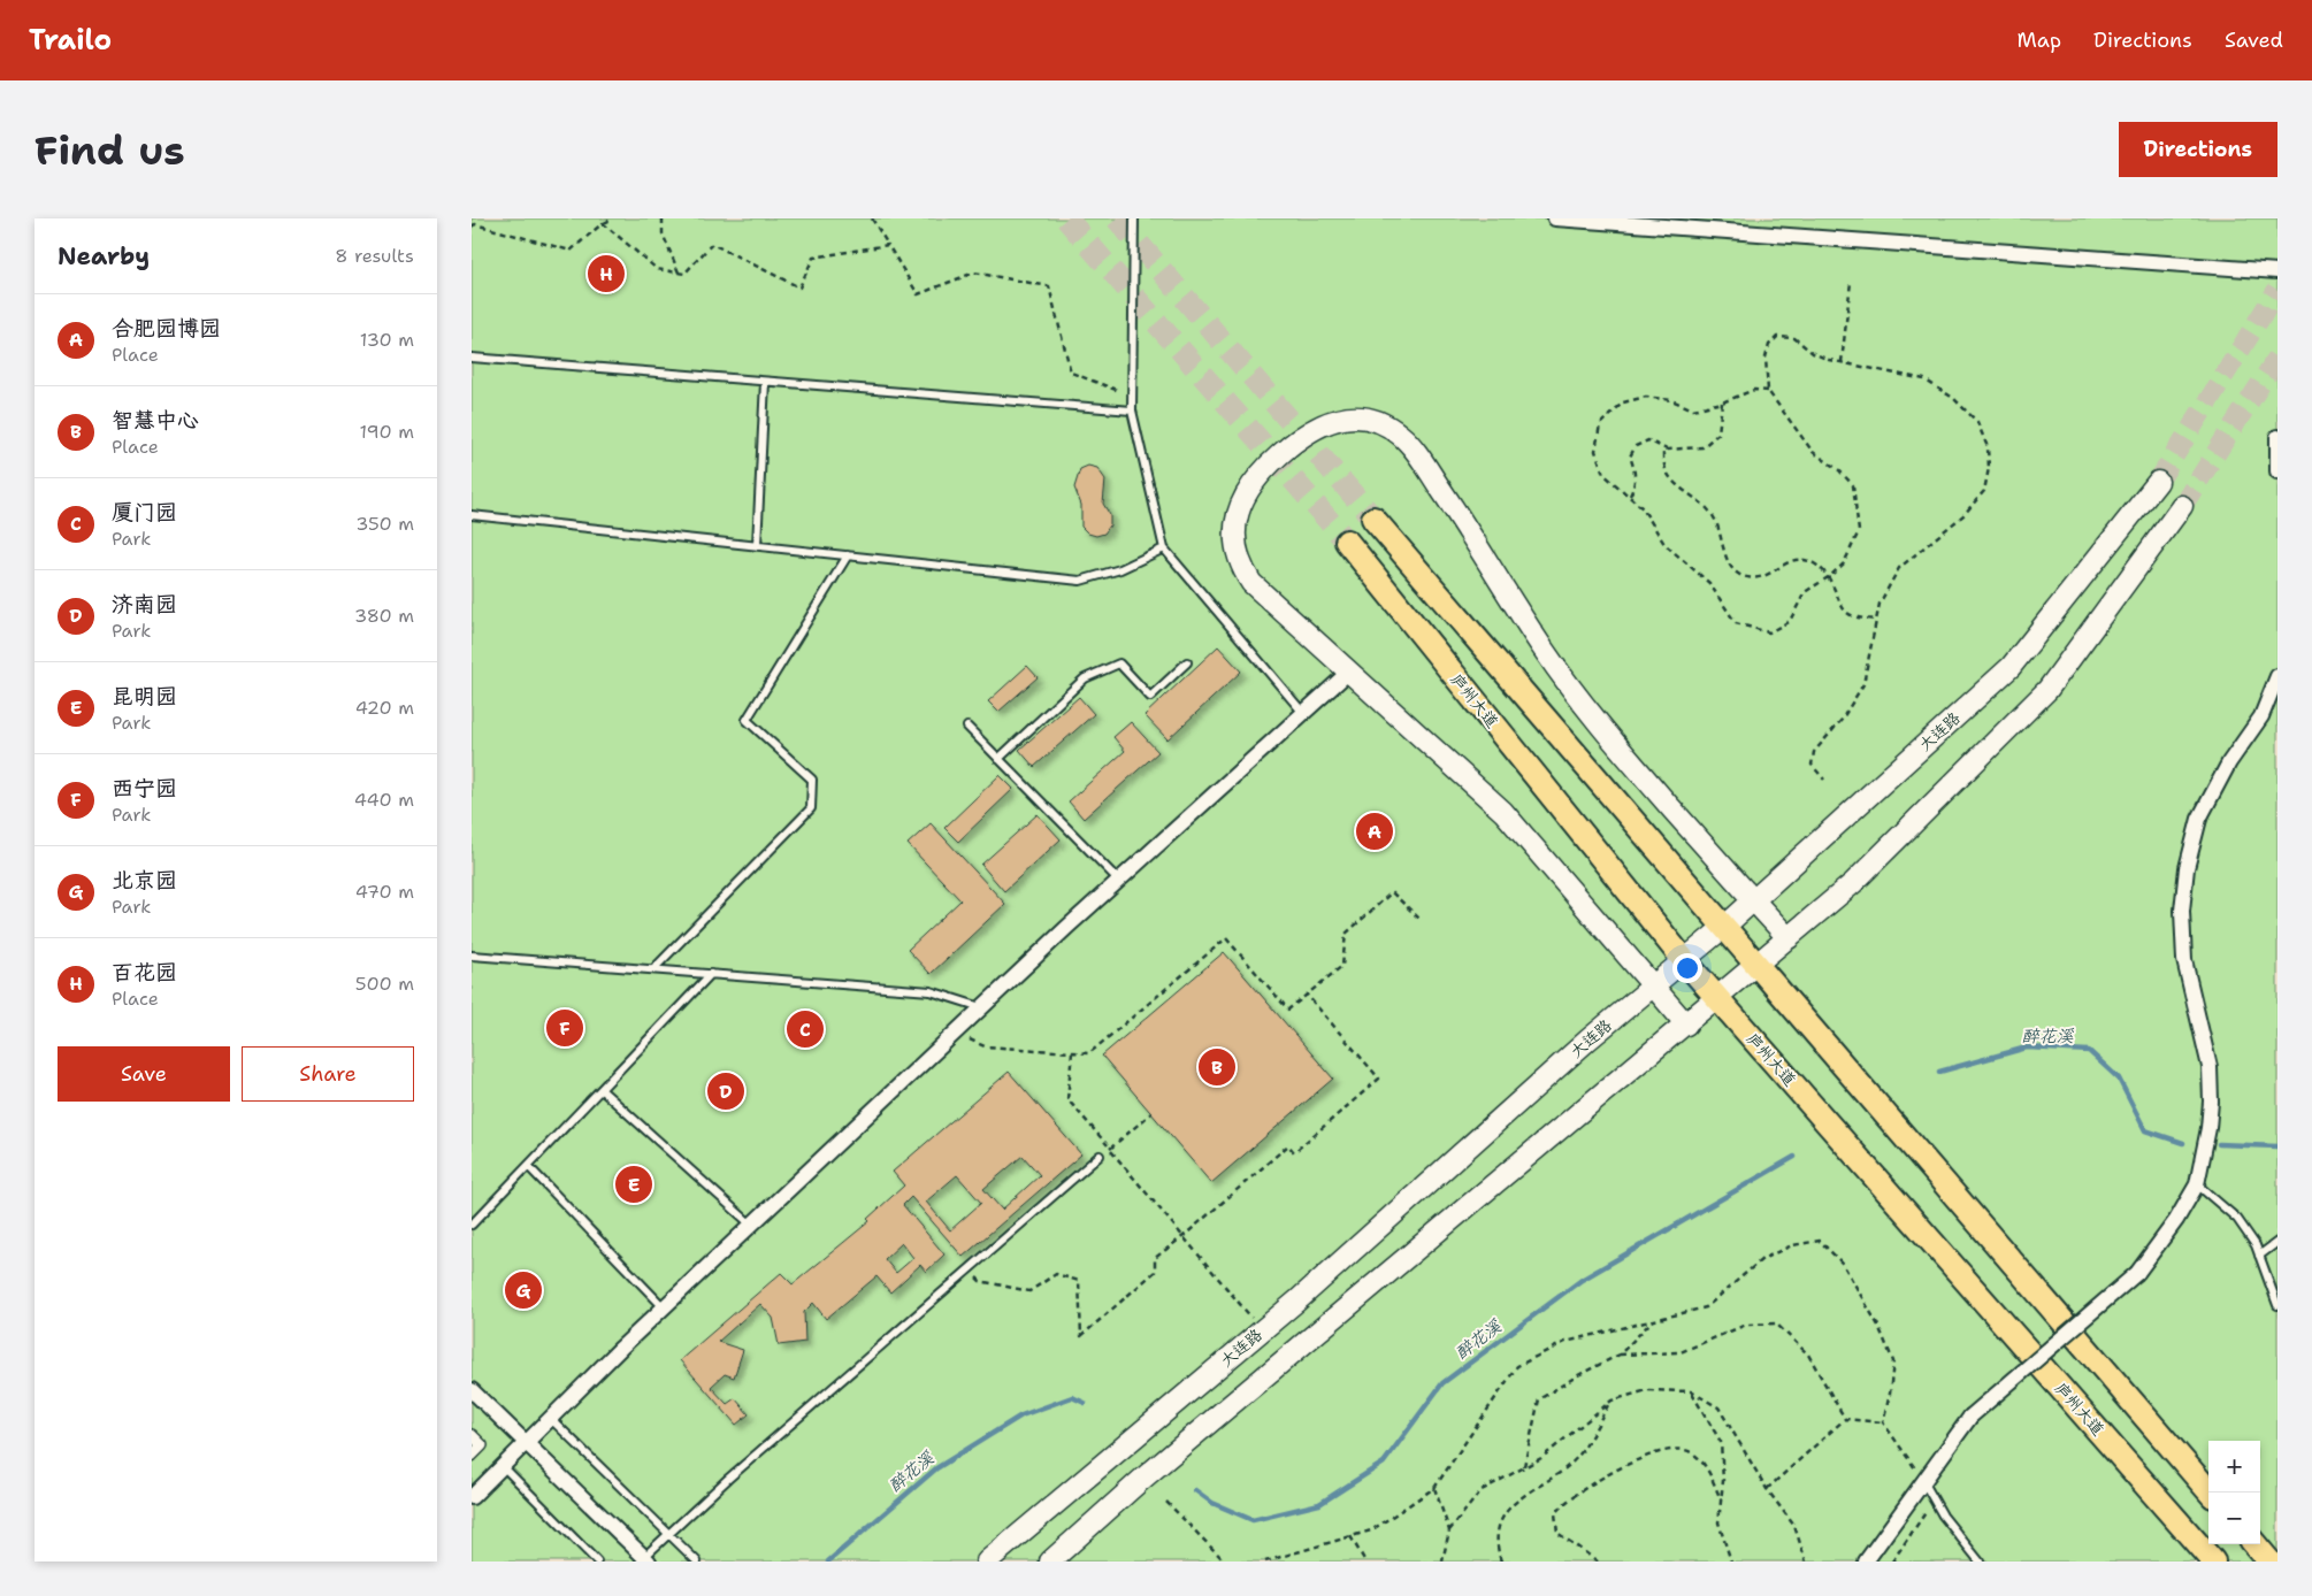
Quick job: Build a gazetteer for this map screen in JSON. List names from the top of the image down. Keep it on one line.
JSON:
{"streets":{"main road":["庐州大道","大连路"]},"crossings":[["庐州大道","大连路"]],"water":["醉花溪"],"page":{"header":"Trailo","nav":["Map","Directions","Saved"],"buttons":["Directions",["Save","Share"]],"title":"Find us","heading":["Nearby","8 results"],"pins":["H","A","F","C","B","D","E","G"],"list":[{"mark":"A","name":"合肥园博园","note":"Place","value":"130 m"},{"mark":"B","name":"智慧中心","note":"Place","value":"190 m"},{"mark":"C","name":"厦门园","note":"Park","value":"350 m"},{"mark":"D","name":"济南园","note":"Park","value":"380 m"},{"mark":"E","name":"昆明园","note":"Park","value":"420 m"},{"mark":"F","name":"西宁园","note":"Park","value":"440 m"},{"mark":"G","name":"北京园","note":"Park","value":"470 m"},{"mark":"H","name":"百花园","note":"Place","value":"500 m"}],"map_buttons":["+","−"]}}
